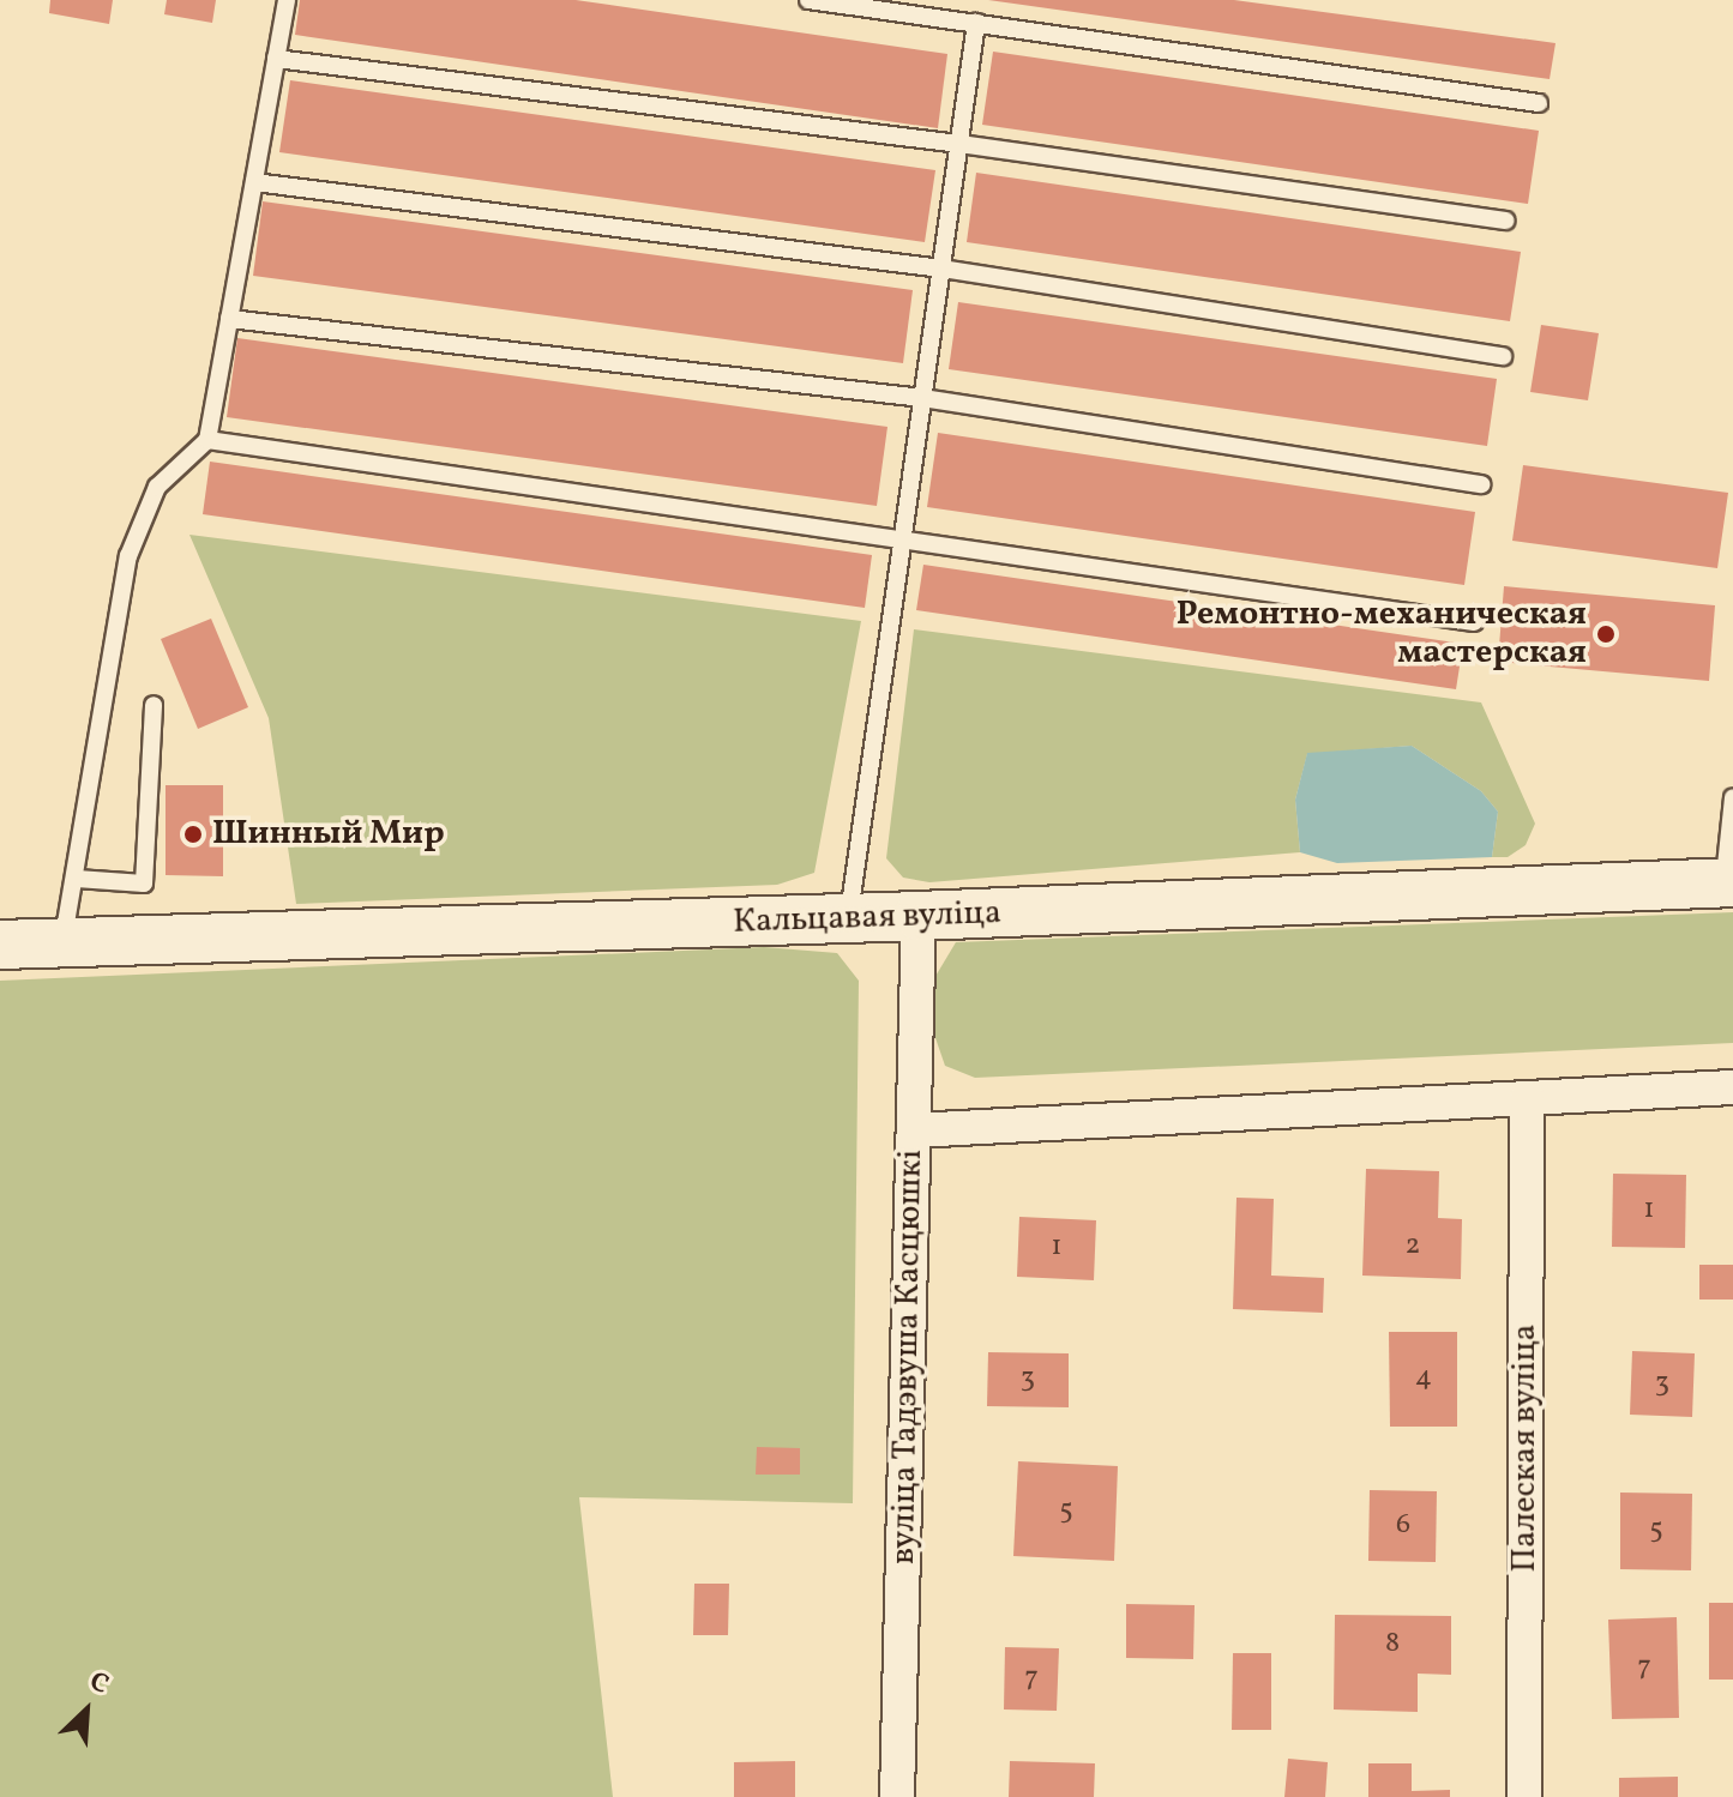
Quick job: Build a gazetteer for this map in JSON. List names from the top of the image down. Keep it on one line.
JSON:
{"streets":{"street":["Кальцавая вуліца","вуліца Тадэвуша Касцюшкі","Палеская вуліца"]},"crossings":[["Кальцавая вуліца","вуліца Тадэвуша Касцюшкі"]],"places":["Ремонтно-механическая мастерская","Шинный Мир"],"house_numbers":["1","2","1","4","3","3","5","6","5","8","7","7"],"north":"top right"}
